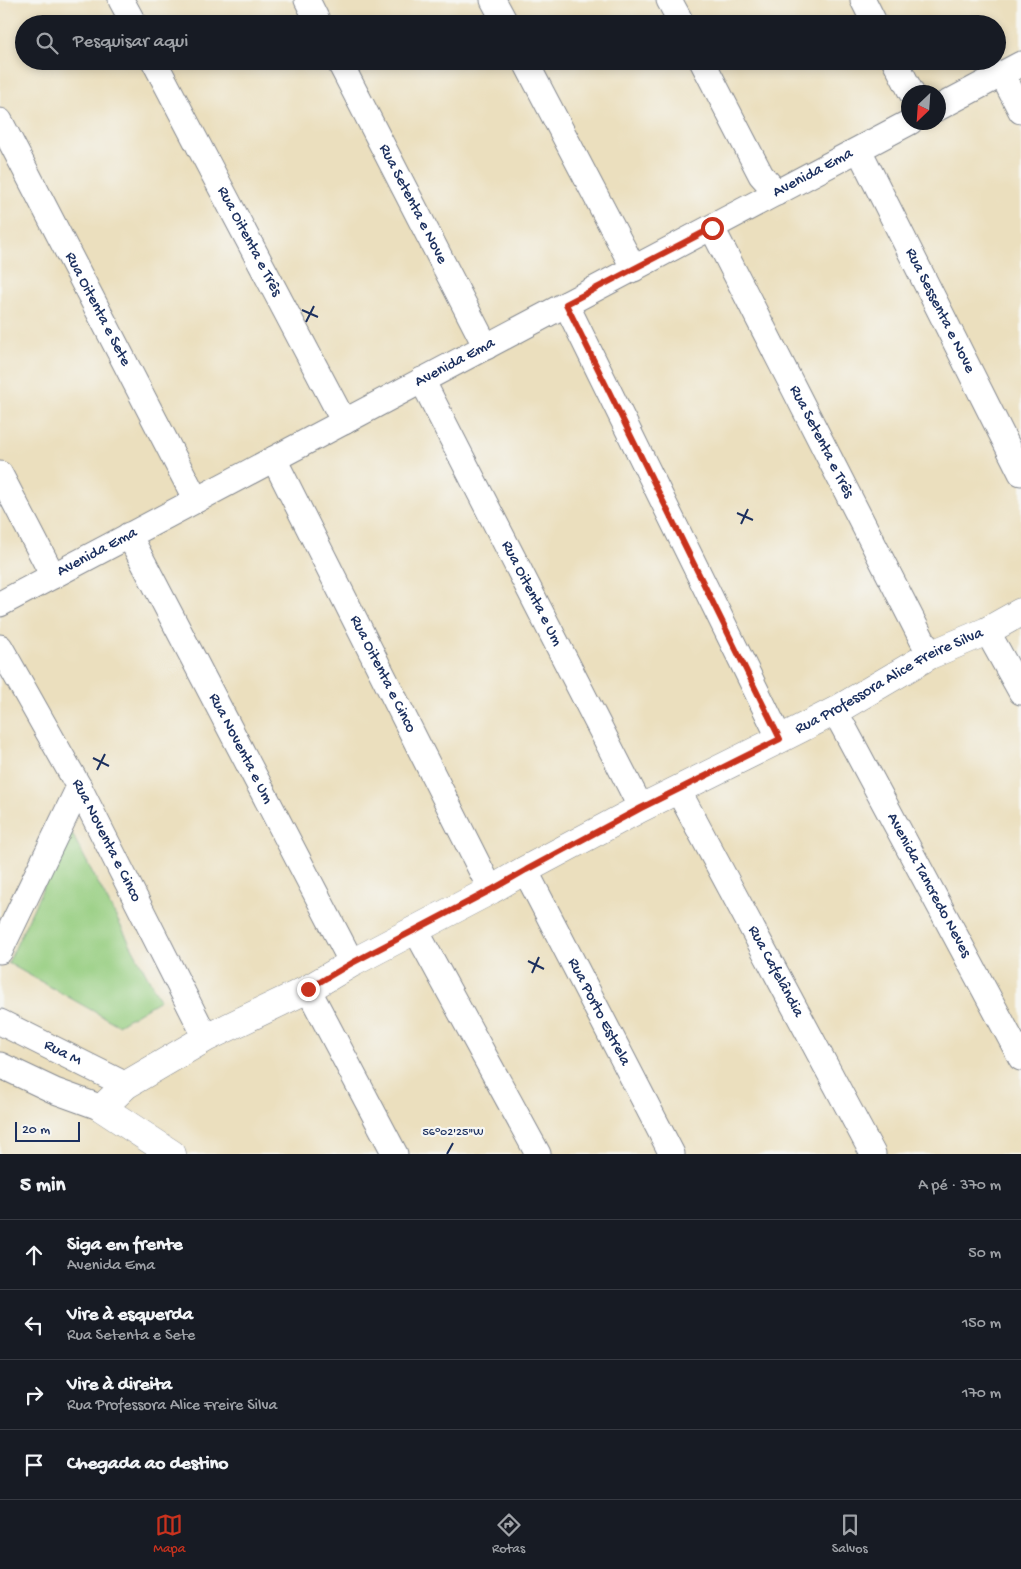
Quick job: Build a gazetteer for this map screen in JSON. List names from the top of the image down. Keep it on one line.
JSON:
{"streets":{"main road":["Rua Professora Alice Freire Silva"],"street":["Avenida Ema","Rua Setenta e Nove","Rua Oitenta e Três","Rua Oitenta e Sete","Rua Sessenta e Nove","Rua Setenta e Três","Rua Oitenta e Um","Rua Oitenta e Cinco","Rua Noventa e Um","Rua Noventa e Cinco","Avenida Tancredo Neves","Rua Cafelândia","Rua Porto Estrela","Rua M"]},"crossings":[["Avenida Ema","Rua Setenta e Nove"],["Avenida Ema","Rua Oitenta e Três"],["Avenida Ema","Rua Oitenta e Sete"],["Avenida Ema","Rua Sessenta e Nove"],["Avenida Ema","Rua Setenta e Três"],["Avenida Ema","Rua Oitenta e Um"],["Avenida Ema","Rua Oitenta e Cinco"],["Avenida Ema","Rua Noventa e Um"],["Rua Setenta e Três","Rua Professora Alice Freire Silva"],["Rua Oitenta e Um","Rua Professora Alice Freire Silva"],["Rua Oitenta e Cinco","Rua Professora Alice Freire Silva"],["Rua Professora Alice Freire Silva","Rua Noventa e Um"],["Rua Professora Alice Freire Silva","Rua Noventa e Cinco"],["Rua Professora Alice Freire Silva","Avenida Tancredo Neves"],["Rua Professora Alice Freire Silva","Rua Cafelândia"],["Rua Professora Alice Freire Silva","Rua Porto Estrela"],["Rua Professora Alice Freire Silva","Rua M"]],"scale_bar":"20 m","north":"bottom left","page":{"search":"Pesquisar aqui","scale":"20 m","heading":["5 min","A pé · 370 m"],"list":[["Siga em frente","Avenida Ema","50 m"],["Vire à esquerda","Rua Setenta e Sete","150 m"],["Vire à direita","Rua Professora Alice Freire Silva","170 m"],"Chegada ao destino"],"nav":["Mapa","Rotas","Salvos"]},"coordinates":["56°02'25\"W"]}
